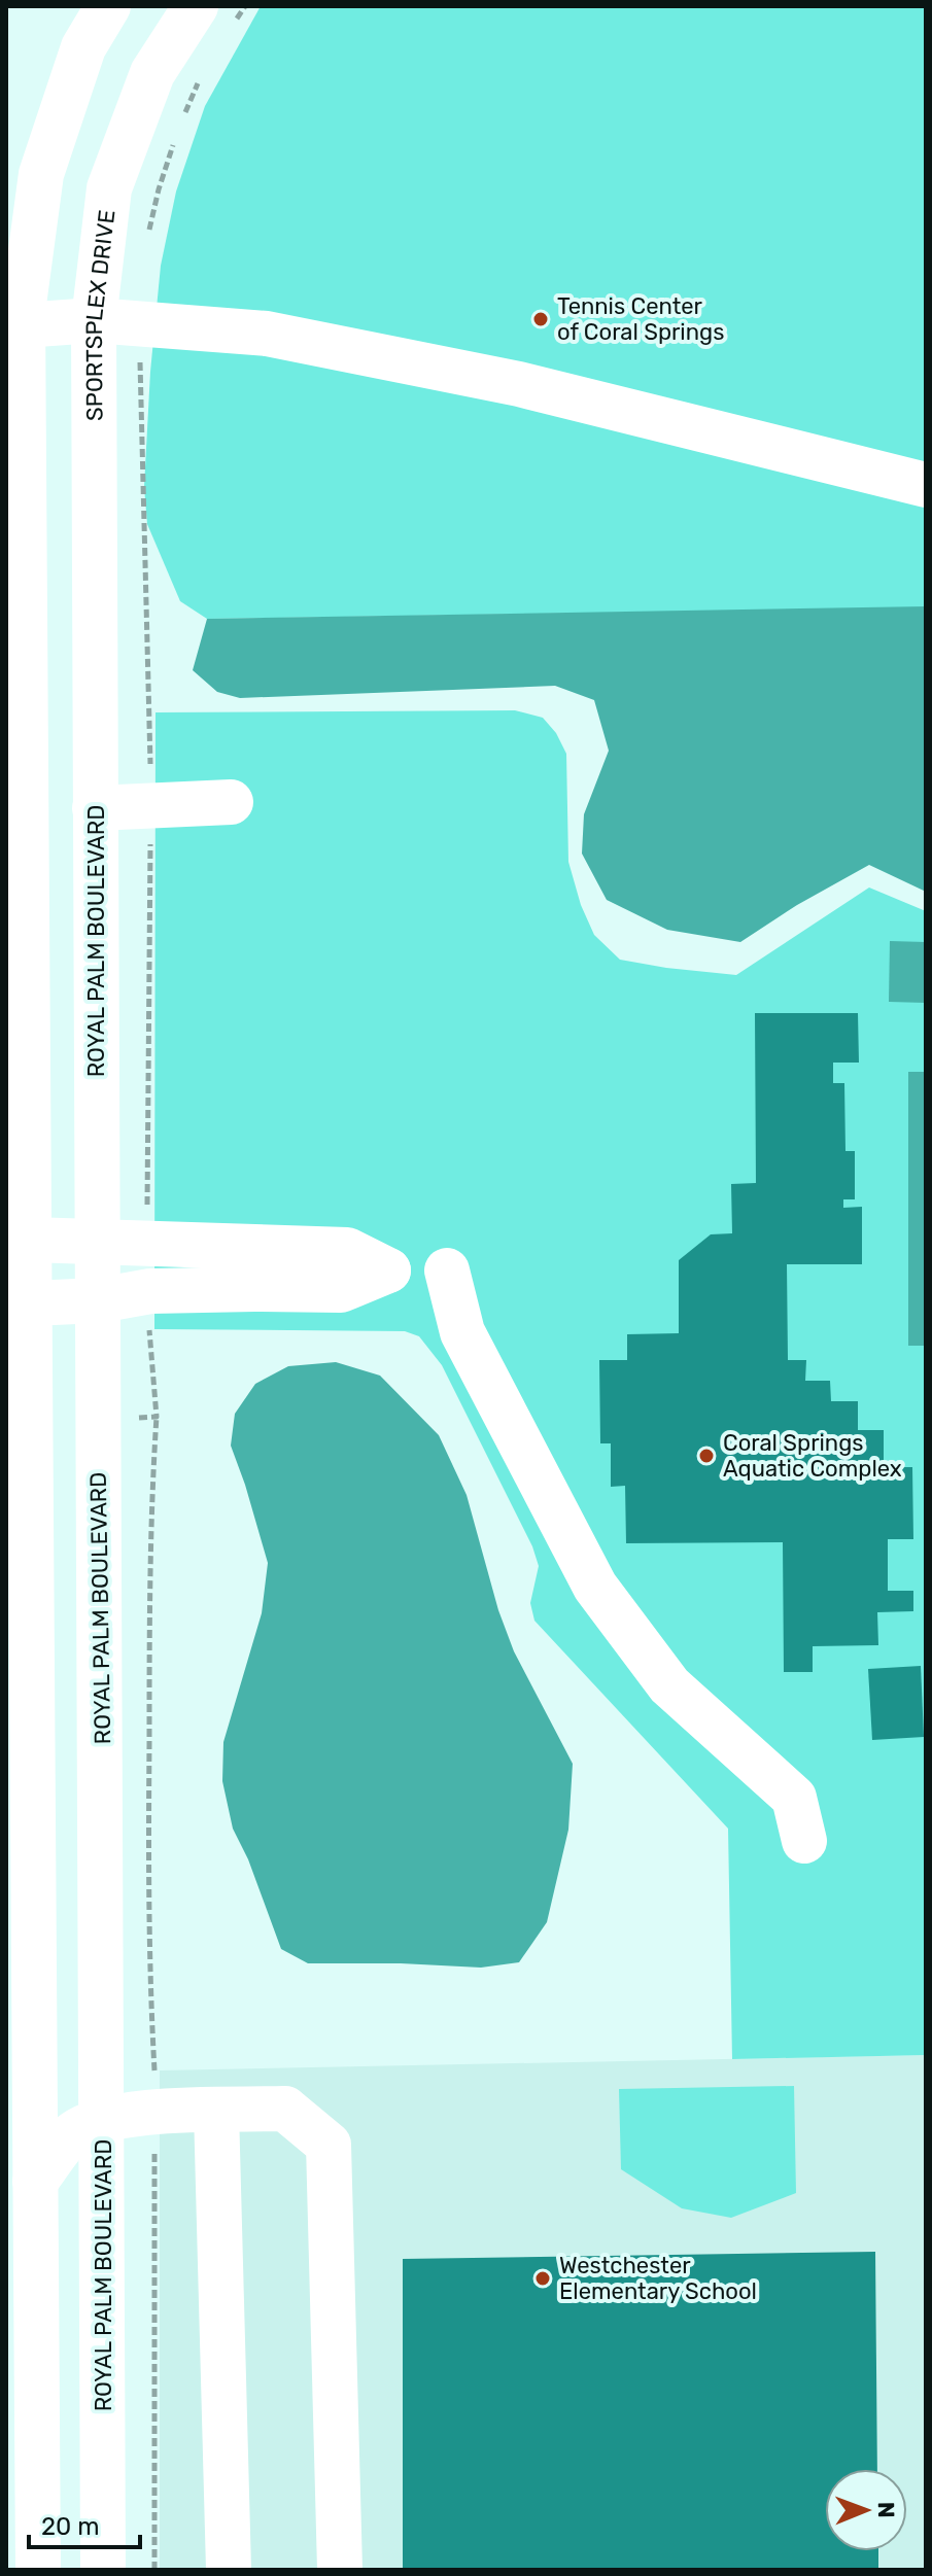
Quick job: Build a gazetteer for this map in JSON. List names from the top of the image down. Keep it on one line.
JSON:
{"streets":{"street":["SPORTSPLEX DRIVE","ROYAL PALM BOULEVARD"]},"crossings":[["SPORTSPLEX DRIVE","ROYAL PALM BOULEVARD"]],"places":["Tennis Center of Coral Springs","Coral Springs Aquatic Complex","Westchester Elementary School"],"scale_bar":"20 m","north":"right"}
